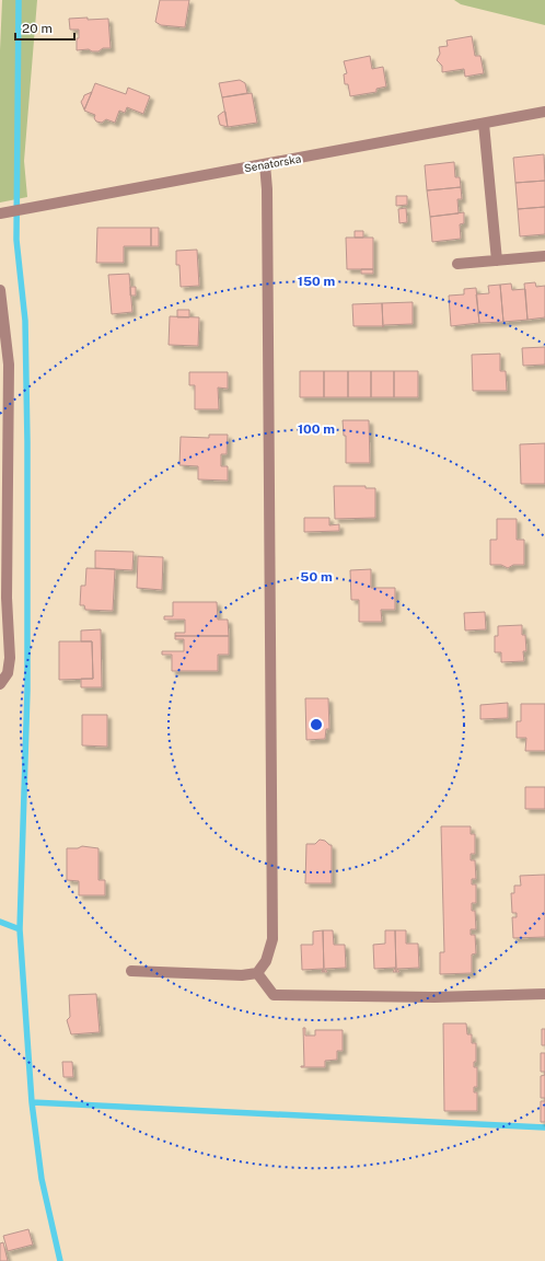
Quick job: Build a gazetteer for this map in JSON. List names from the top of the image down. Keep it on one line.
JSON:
{"streets":{"street":["Senatorska"]},"scale_bar":"20 m","rings":["150 m","100 m","50 m"]}
